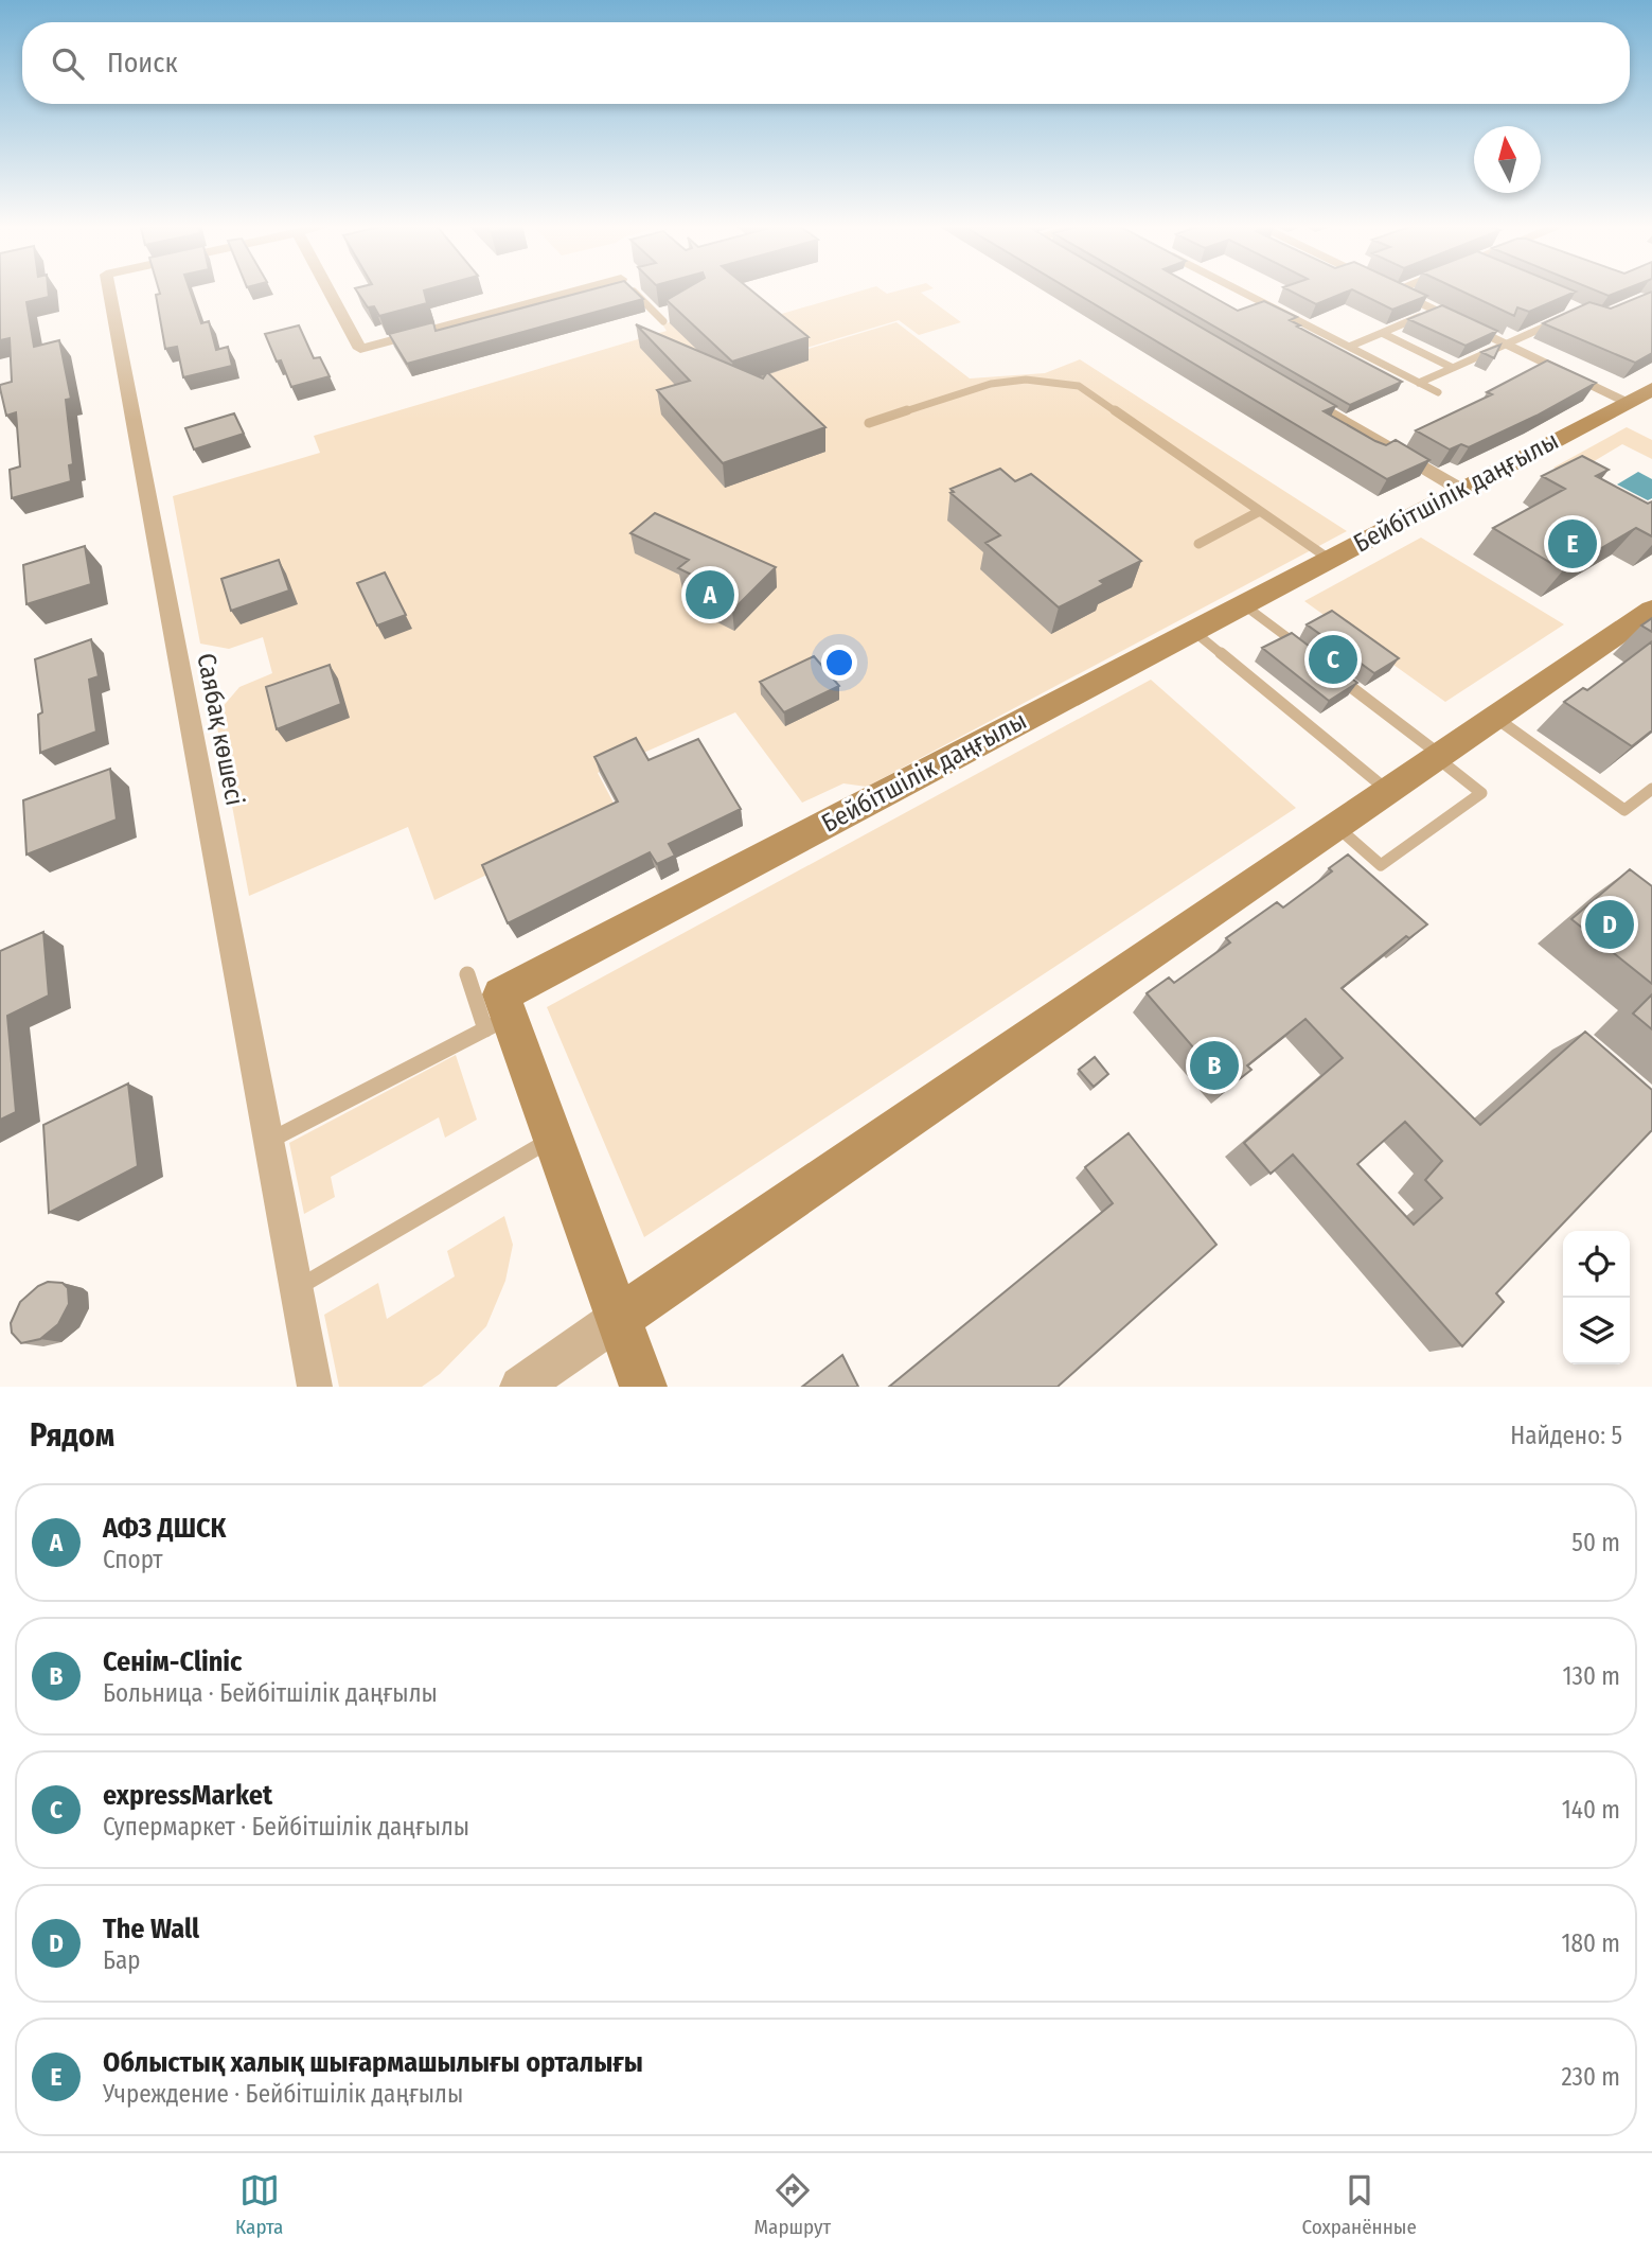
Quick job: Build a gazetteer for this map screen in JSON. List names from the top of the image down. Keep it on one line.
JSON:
{"streets":{"main road":["Бейбітшілік даңғылы"],"street":["Саябақ көшесі"]},"north":"top","page":{"search":"Поиск","pins":["E","A","C","D","B"],"heading":["Рядом","Найдено: 5"],"list":[{"mark":"A","name":"АФЗ ДШСК","note":"Спорт","value":"50 m"},{"mark":"B","name":"Сенім-Clinic","note":"Больница · Бейбітшілік даңғылы","value":"130 m"},{"mark":"C","name":"expressMarket","note":"Супермаркет · Бейбітшілік даңғылы","value":"140 m"},{"mark":"D","name":"The Wall","note":"Бар","value":"180 m"},{"mark":"E","name":"Облыстық халық шығармашылығы орталығы","note":"Учреждение · Бейбітшілік даңғылы","value":"230 m"}],"nav":["Карта","Маршрут","Сохранённые"]}}
